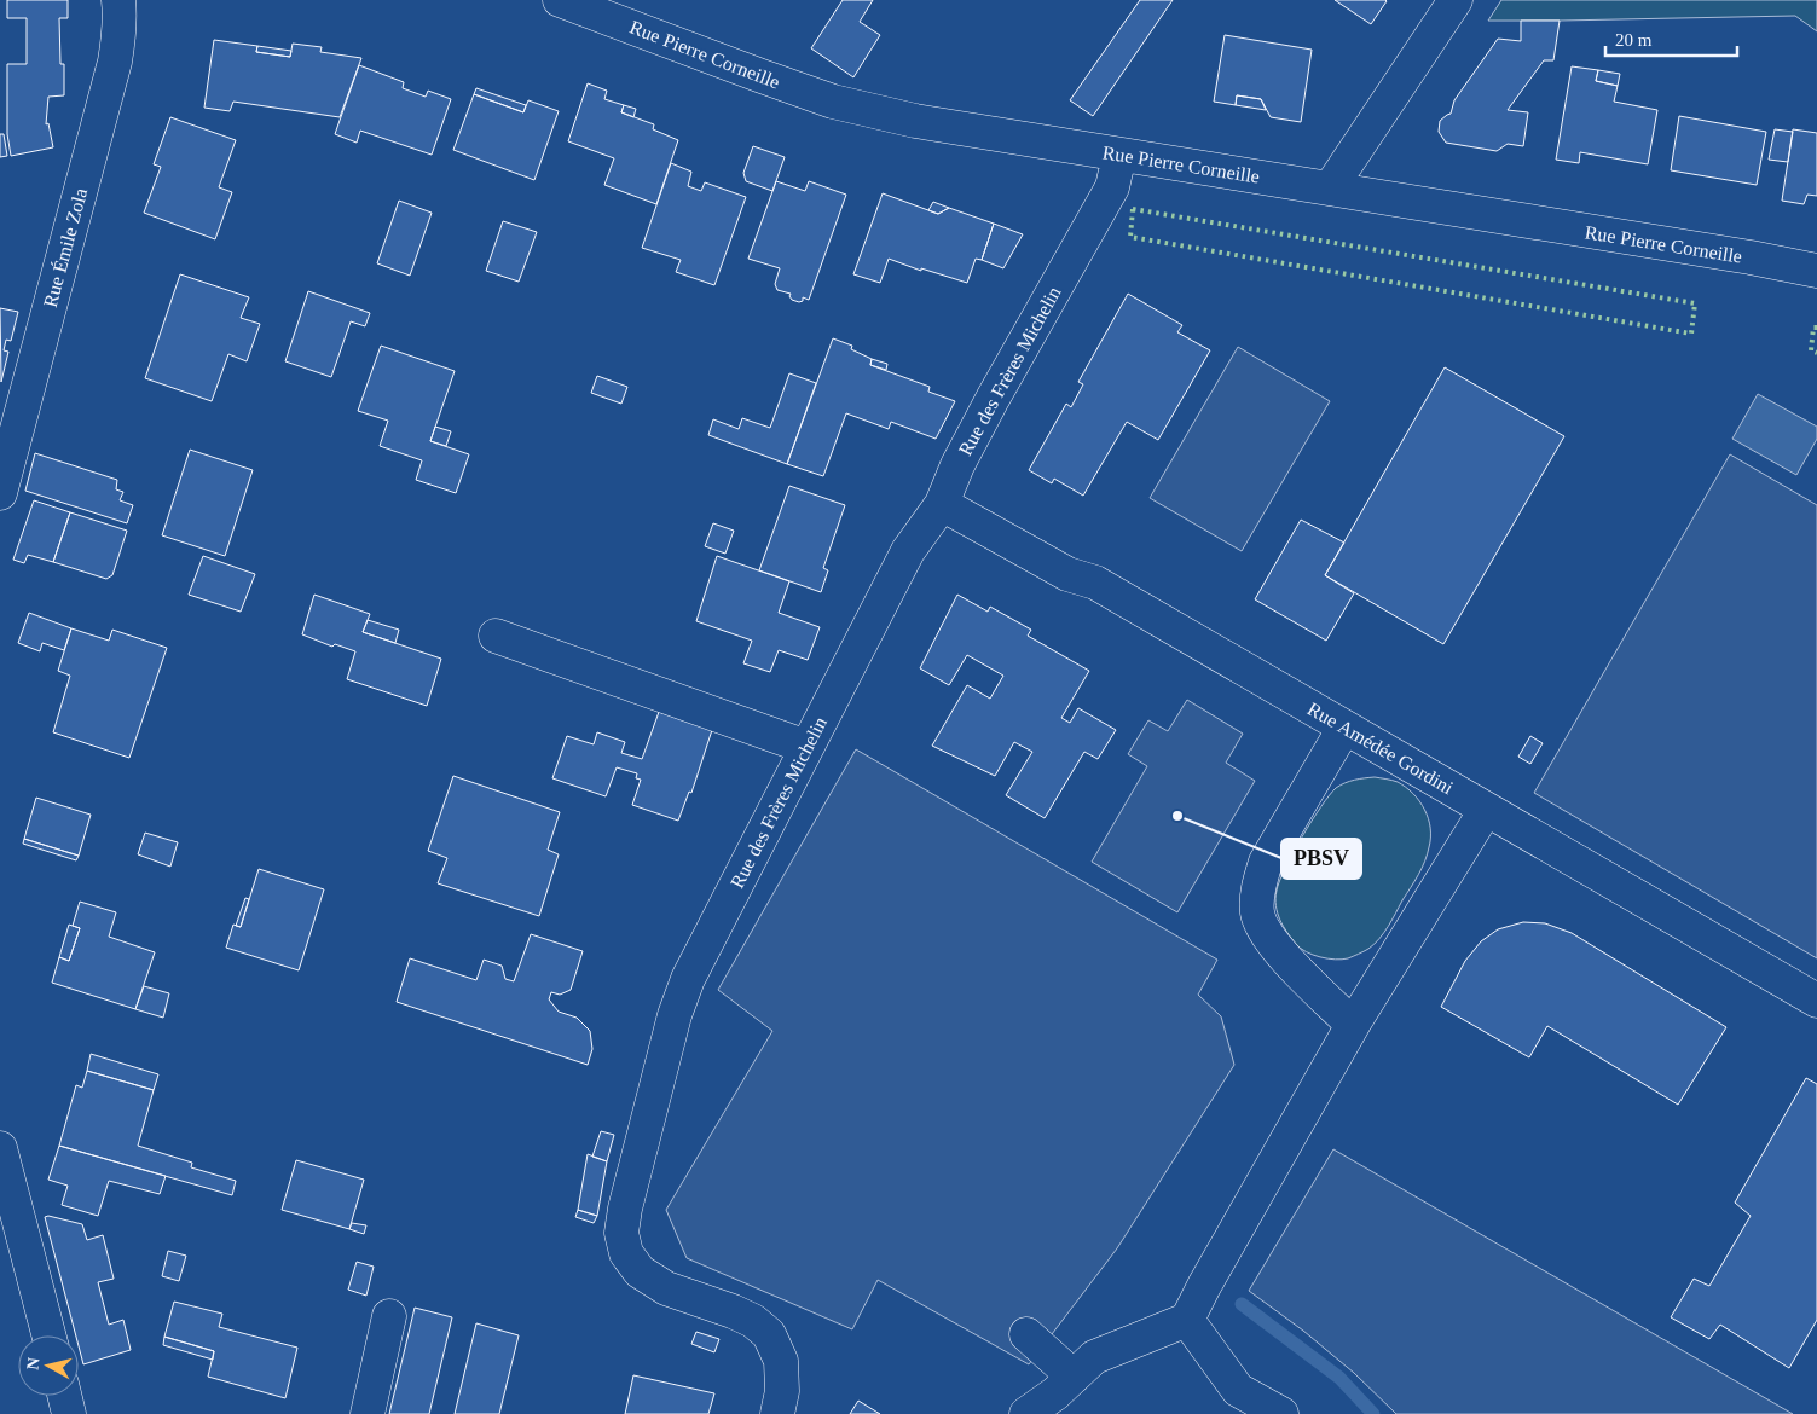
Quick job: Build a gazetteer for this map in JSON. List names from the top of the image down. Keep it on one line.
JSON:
{"streets":{"street":["Rue Pierre Corneille","Rue Émile Zola","Rue des Frères Michelin","Rue Amédée Gordini"]},"crossings":[["Rue Pierre Corneille","Rue des Frères Michelin"],["Rue des Frères Michelin","Rue Amédée Gordini"]],"places":["PBSV"],"scale_bar":"20 m","north":"left"}
